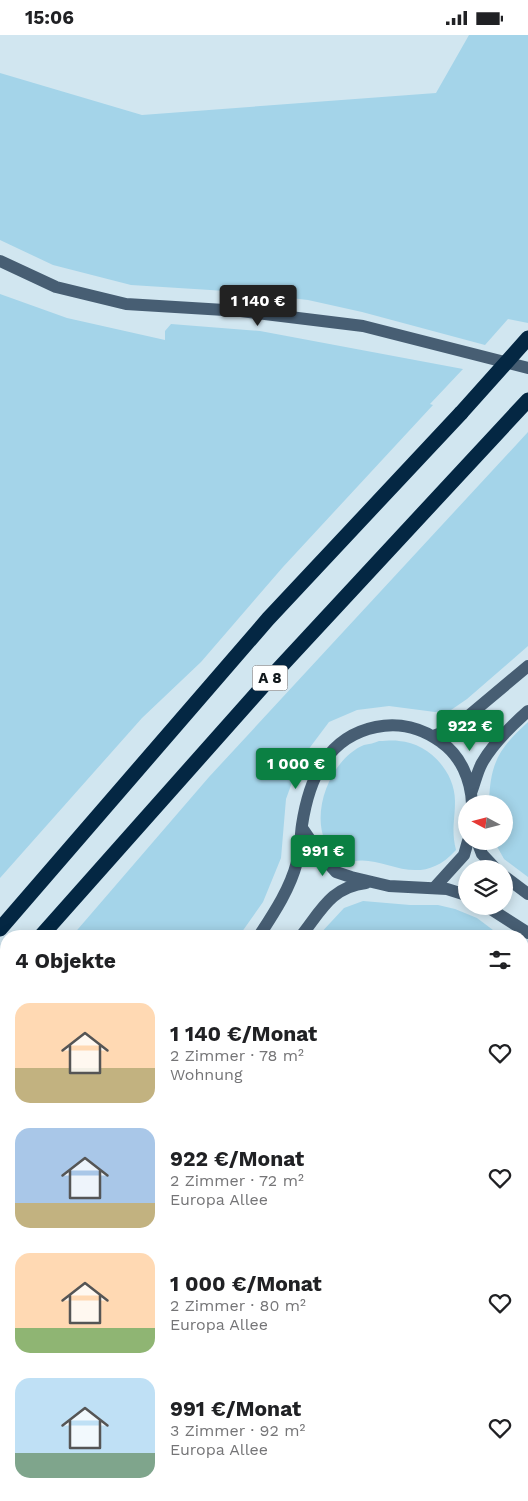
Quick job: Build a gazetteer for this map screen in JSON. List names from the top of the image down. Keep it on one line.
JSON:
{"streets":{"highway":["A 8"]},"north":"left","page":{"status":"15:06","price":["1 140 €","922 €","1 000 €","991 €"],"heading":"4 Objekte","list":[{"name":"1 140 €/Monat","note":"2 Zimmer · 78 m² · Wohnung"},{"name":"922 €/Monat","note":"2 Zimmer · 72 m² · Europa Allee"},{"name":"1 000 €/Monat","note":"2 Zimmer · 80 m² · Europa Allee"},{"name":"991 €/Monat","note":"3 Zimmer · 92 m² · Europa Allee"}]}}
